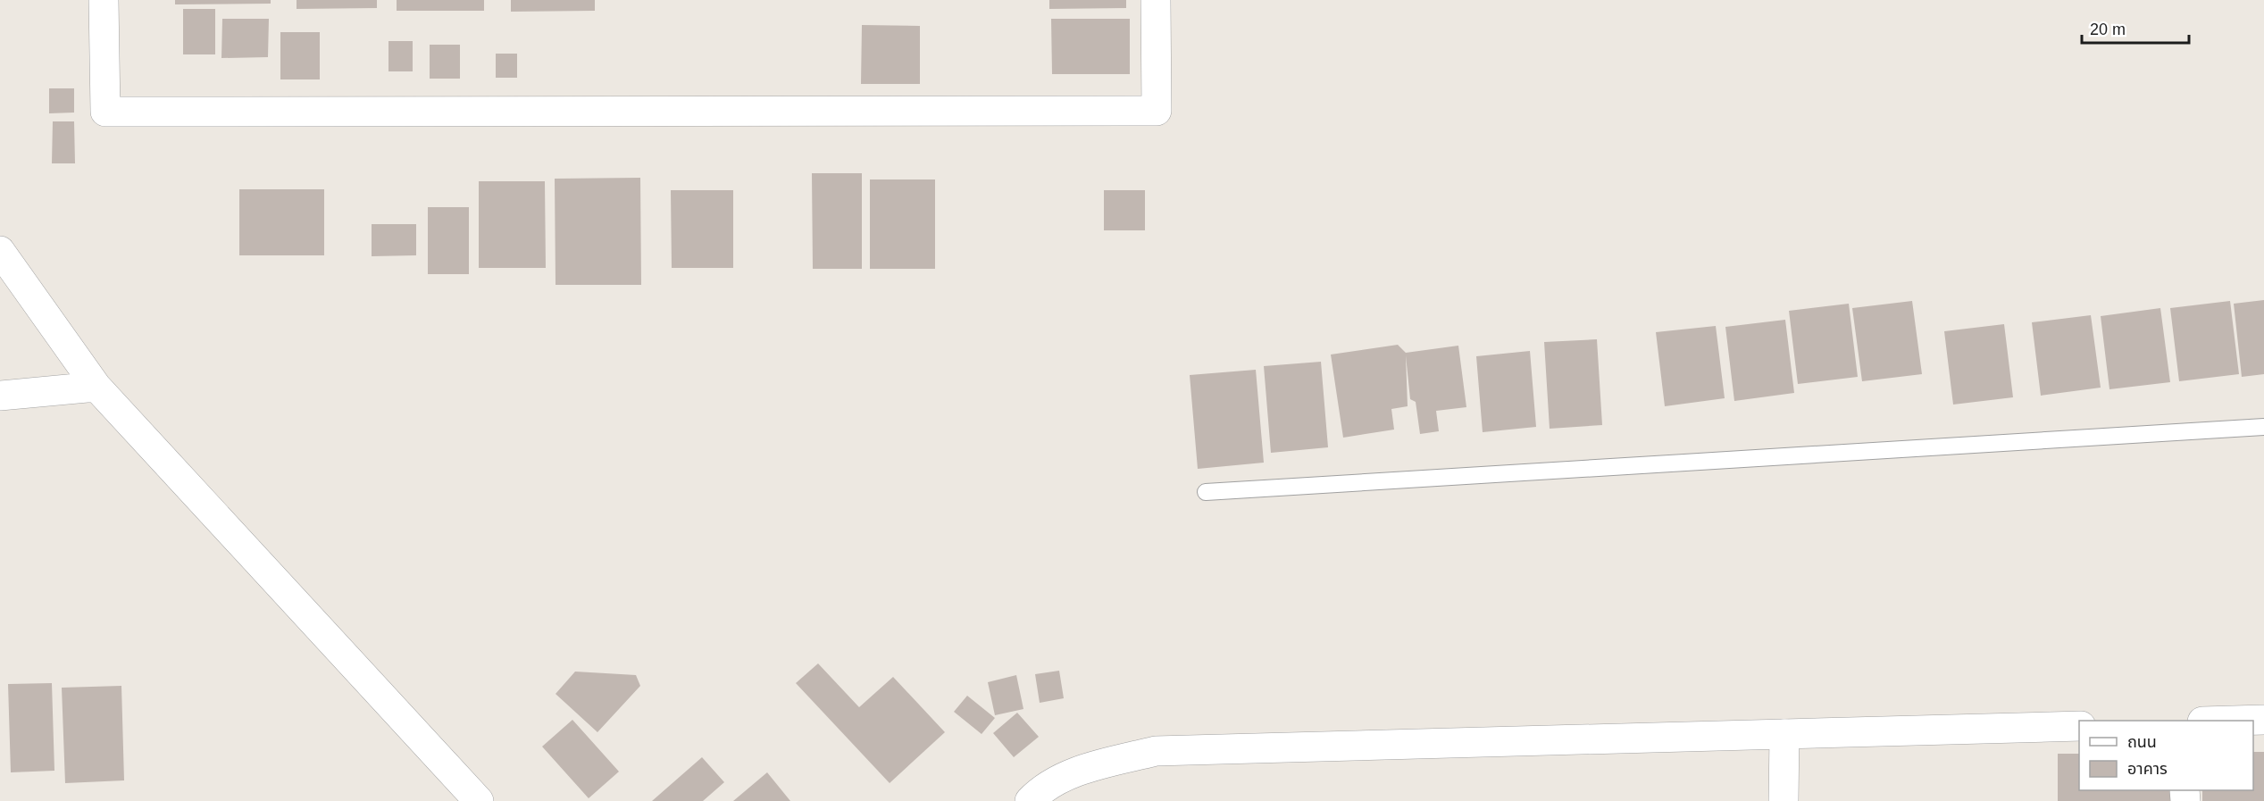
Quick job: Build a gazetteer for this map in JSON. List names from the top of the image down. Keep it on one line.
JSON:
{"legend":["ถนน","อาคาร"],"scale_bar":"20 m"}
